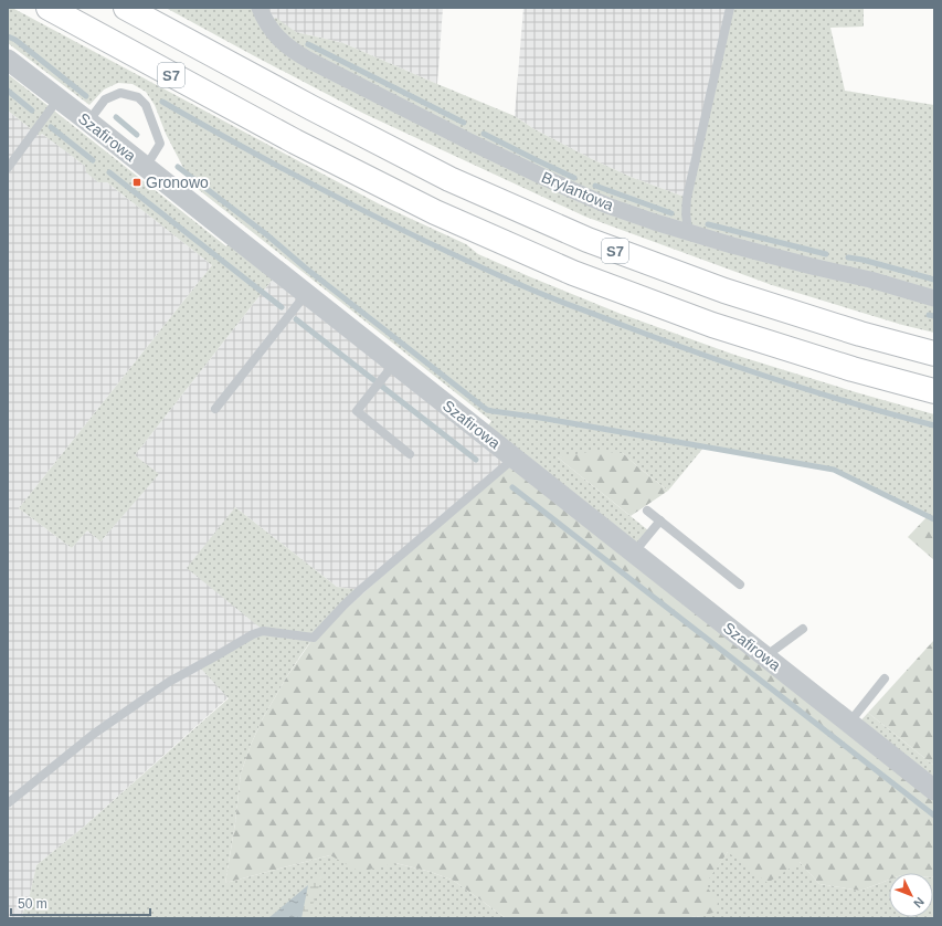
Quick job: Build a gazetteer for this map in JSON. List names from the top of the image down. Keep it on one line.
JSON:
{"streets":{"highway":["S7"],"street":["Szafirowa","Brylantowa"]},"places":{"transit":["Gronowo"]},"scale_bar":"50 m","north":"bottom right"}
